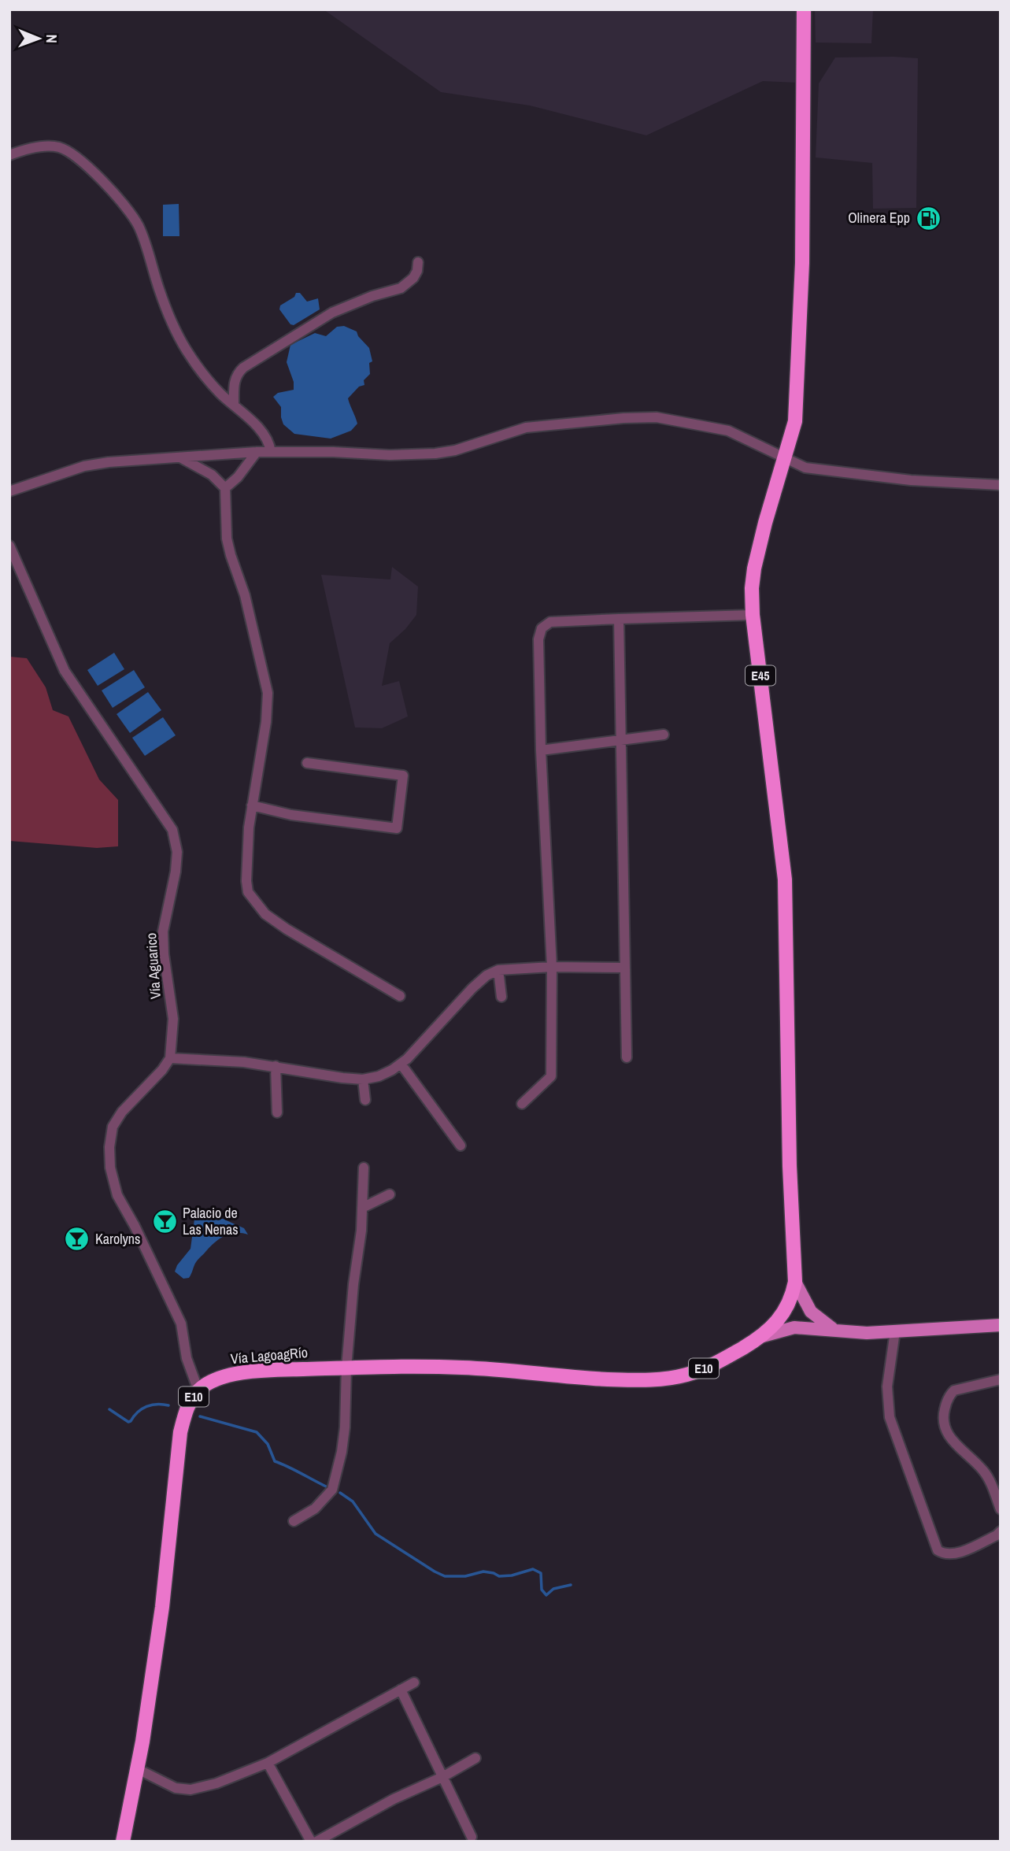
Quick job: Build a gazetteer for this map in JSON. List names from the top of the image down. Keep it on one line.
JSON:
{"streets":{"highway":["E45","Vía LagoagRío","E10"],"street":["Vía Aguarico"]},"crossings":[["E45","Vía LagoagRío"],["Vía LagoagRío","E10"]],"places":{"fuel station":["Olinera Epp"],"bar":["Palacio de Las Nenas","Karolyns"]},"north":"right"}
